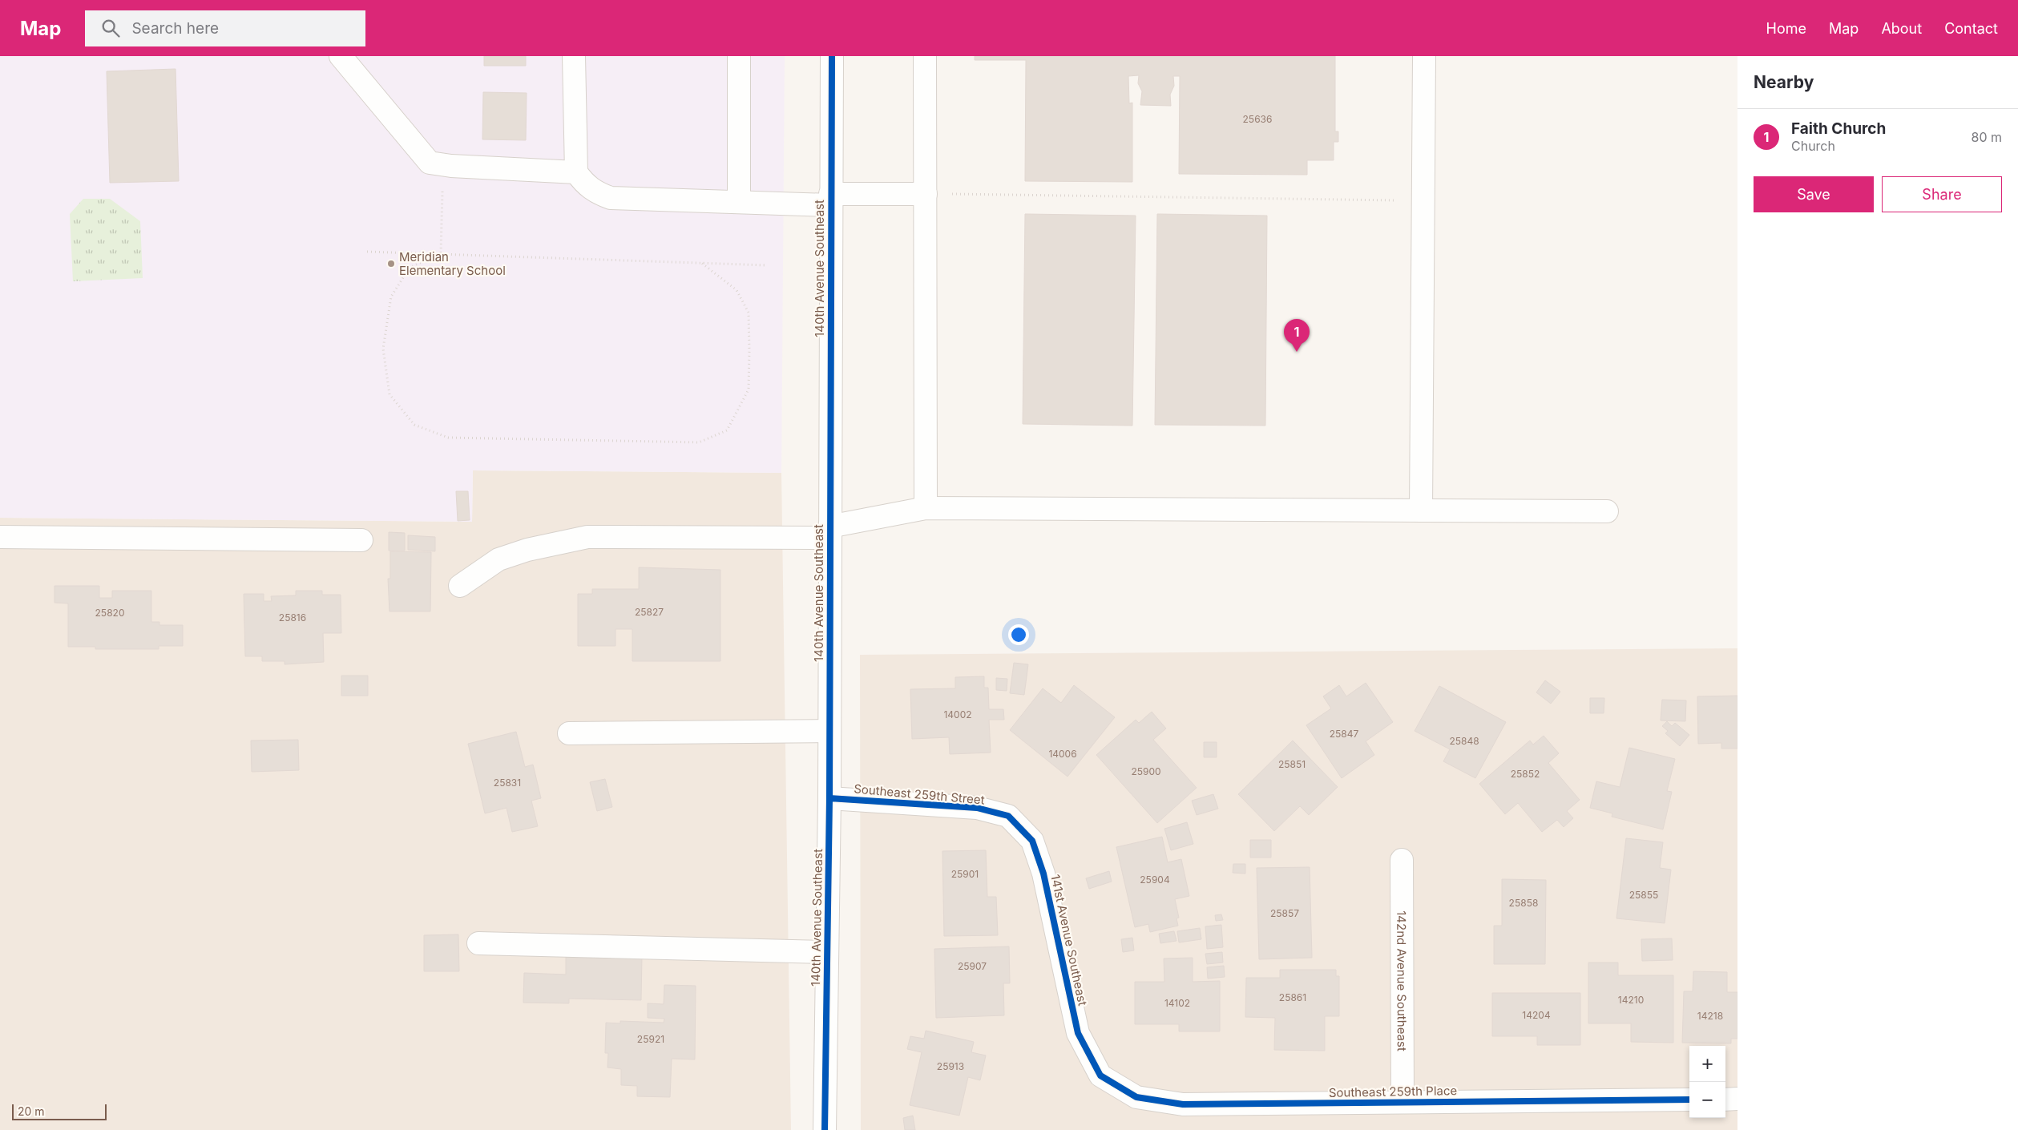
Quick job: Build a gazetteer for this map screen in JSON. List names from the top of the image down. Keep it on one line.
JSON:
{"streets":{"street":["140th Avenue Southeast","Southeast 259th Street","141st Avenue Southeast","142nd Avenue Southeast","Southeast 259th Place"]},"crossings":[["140th Avenue Southeast","Southeast 259th Street"],["Southeast 259th Street","141st Avenue Southeast"],["141st Avenue Southeast","Southeast 259th Place"],["142nd Avenue Southeast","Southeast 259th Place"]],"places":["Meridian Elementary School"],"house_numbers":["25636","25827","25820","25816","14002","25847","25848","14006","25851","25900","25852","25831","25901","25904","25855","25858","25857","25907","25861","14210","14102","14204","14218","25921","25913"],"scale_bar":"20 m","page":{"header":"Map","search":"Search here","nav":["Home","Map","About","Contact"],"heading":"Nearby","list":[{"mark":"1","name":"Faith Church","note":"Church","value":"80 m"}],"buttons":["Save","Share"],"pins":"1","map_buttons":["+","−"],"scale":"20 m"}}
